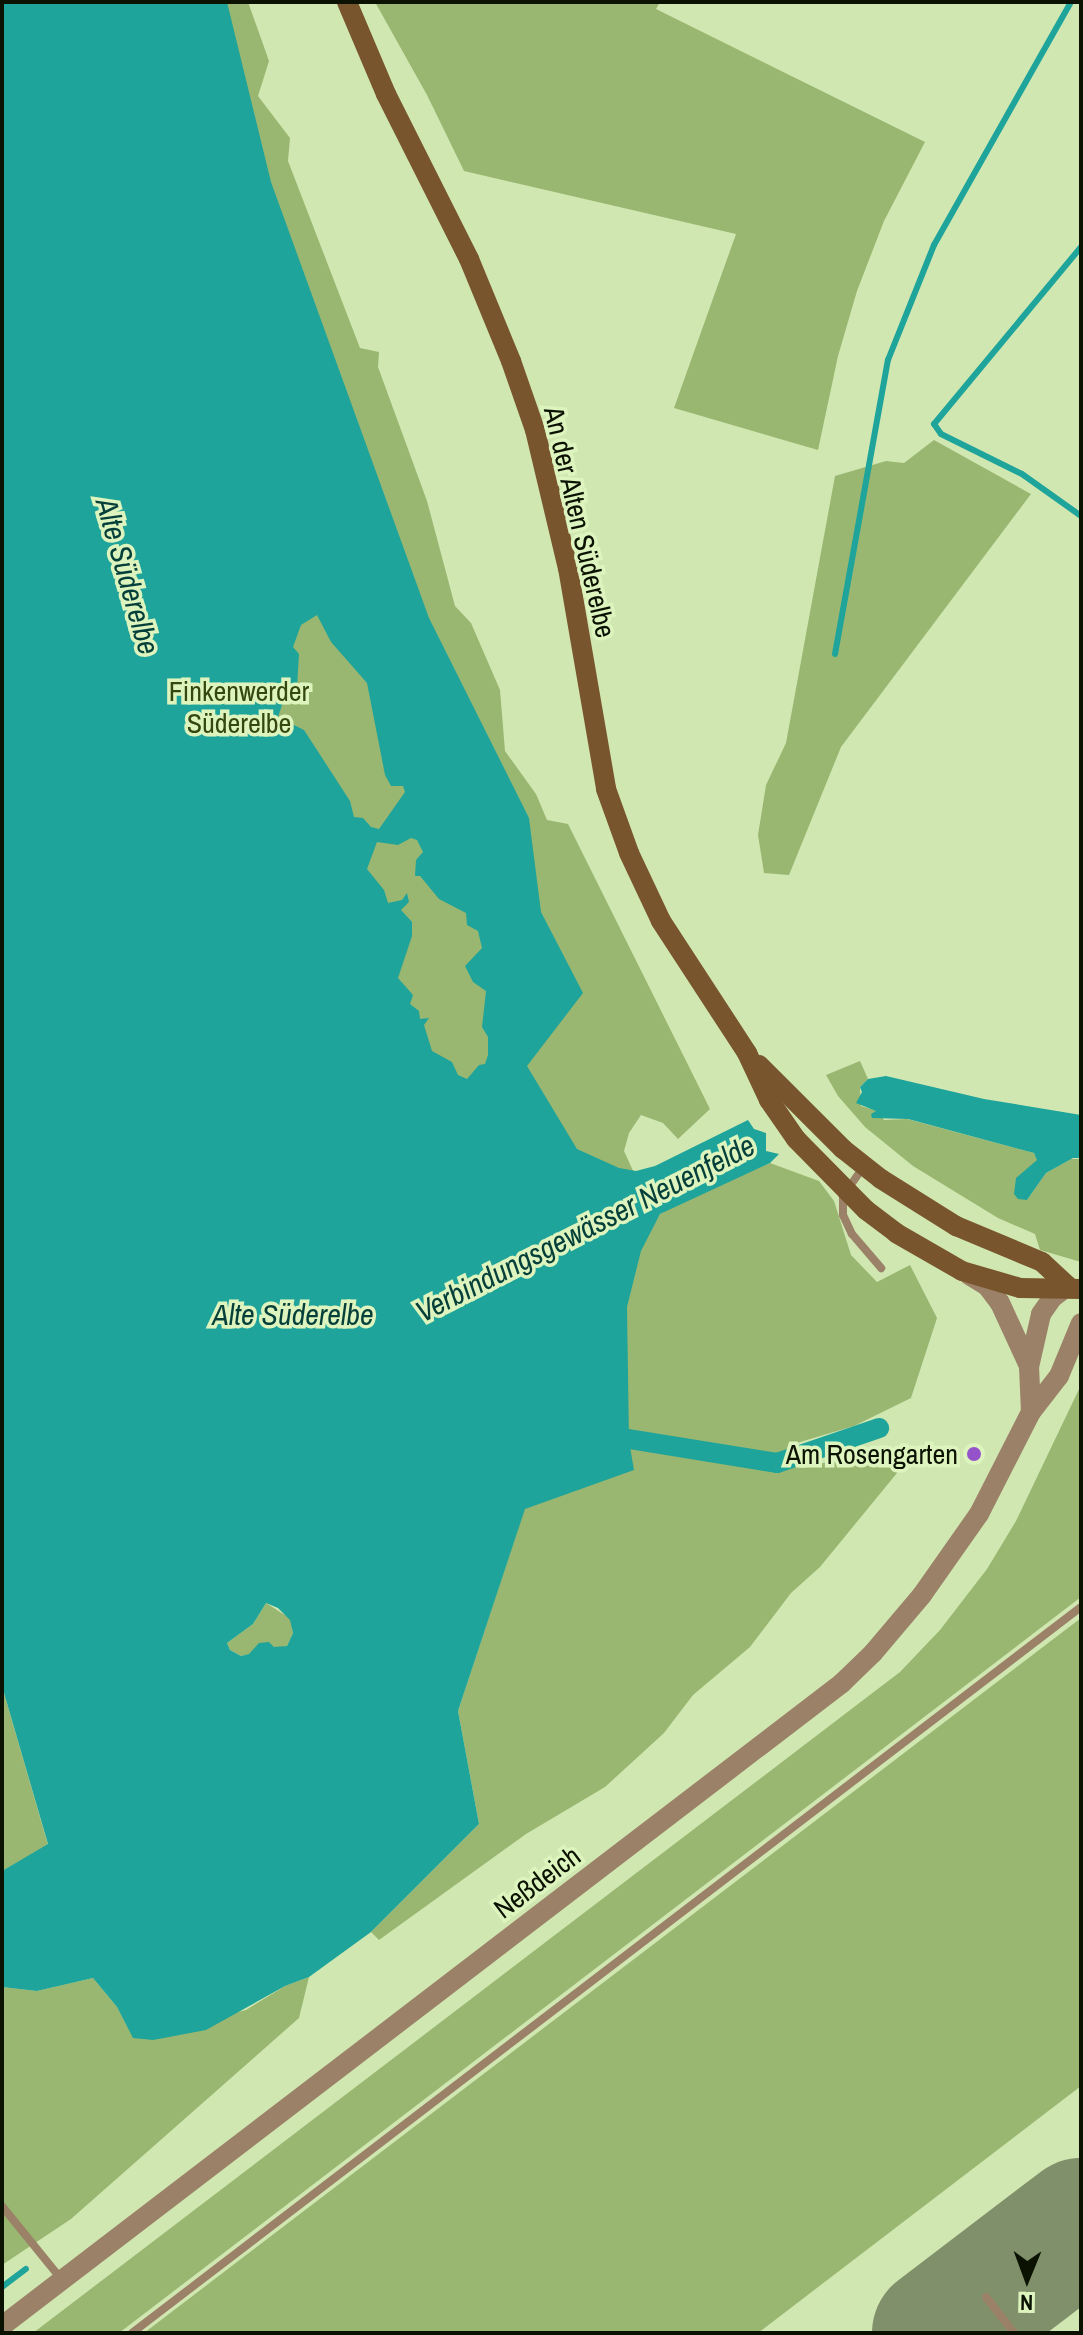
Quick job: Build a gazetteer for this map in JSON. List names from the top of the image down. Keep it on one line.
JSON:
{"streets":{"main road":["An der Alten Süderelbe"],"street":["Neßdeich"]},"crossings":[["An der Alten Süderelbe","Neßdeich"]],"water":["Alte Süderelbe","Verbindungsgewässer Neuenfelde"],"parks":["Finkenwerder Süderelbe"],"places":["Am Rosengarten"],"north":"bottom"}
